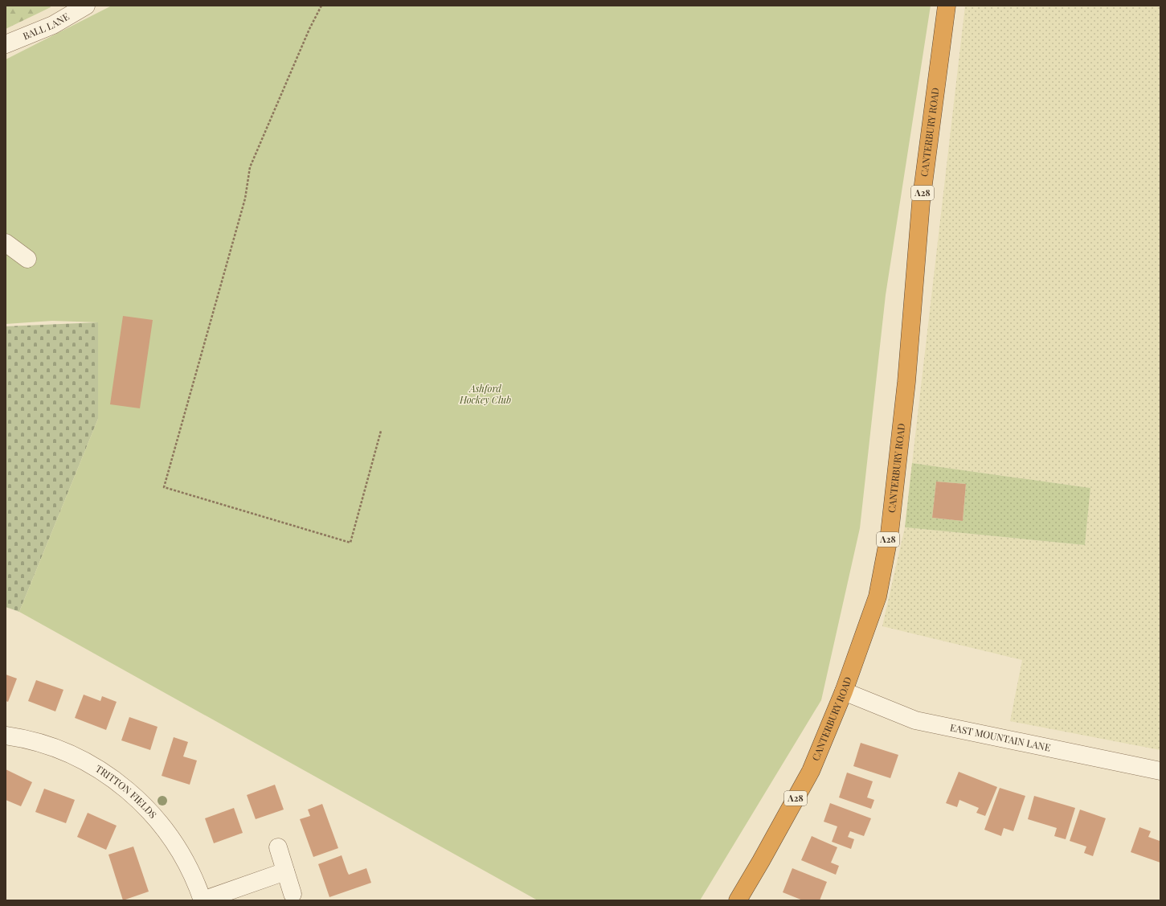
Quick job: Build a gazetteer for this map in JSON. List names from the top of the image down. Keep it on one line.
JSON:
{"streets":{"highway":["CANTERBURY ROAD","A28"],"street":["BALL LANE","EAST MOUNTAIN LANE","TRITTON FIELDS"]},"crossings":[["CANTERBURY ROAD","EAST MOUNTAIN LANE"]],"parks":["Ashford Hockey Club"]}
